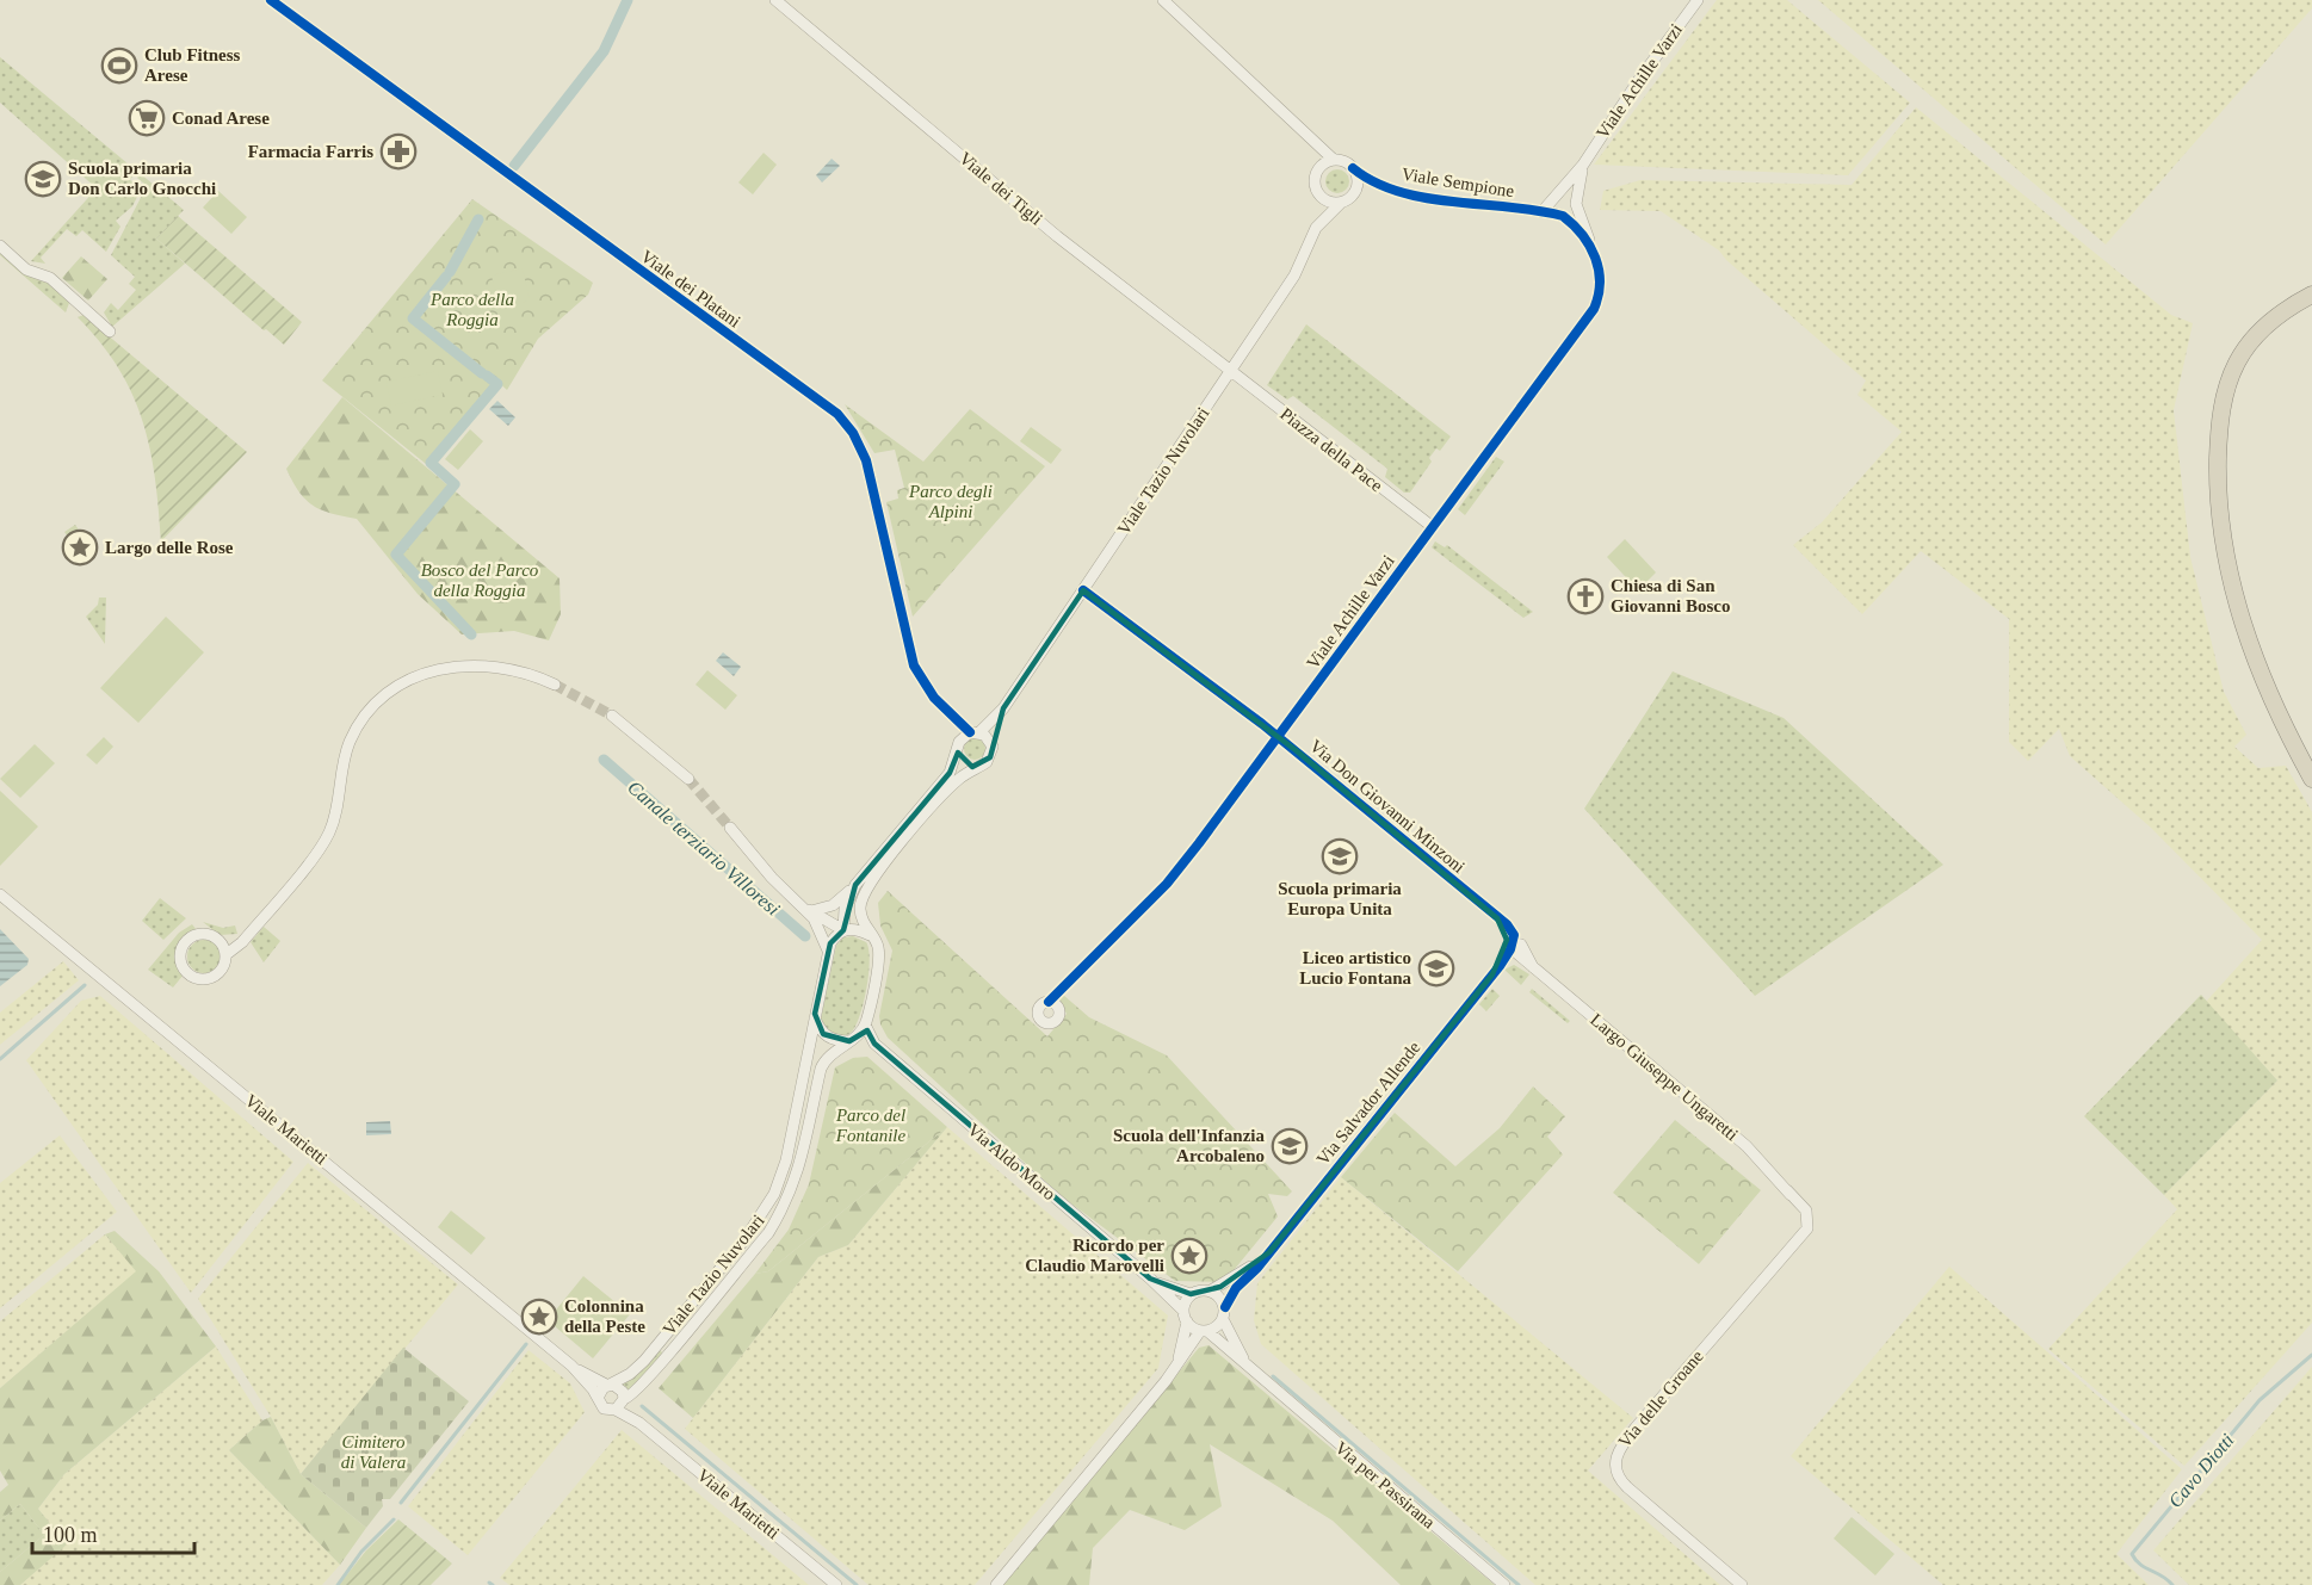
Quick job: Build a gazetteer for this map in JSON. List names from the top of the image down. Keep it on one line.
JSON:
{"streets":{"street":["Viale Achille Varzi","Viale Sempione","Viale dei Tigli","Viale dei Platani","Piazza della Pace","Viale Tazio Nuvolari","Via Don Giovanni Minzoni","Largo Giuseppe Ungaretti","Via Salvador Allende","Viale Marietti","Via Aldo Moro","Via delle Groane","Via per Passirana"]},"crossings":[["Viale Achille Varzi","Viale Sempione"],["Viale Achille Varzi","Piazza della Pace"],["Viale Achille Varzi","Via Don Giovanni Minzoni"],["Viale Sempione","Viale Tazio Nuvolari"],["Viale dei Tigli","Piazza della Pace"],["Viale dei Tigli","Viale Tazio Nuvolari"],["Viale dei Platani","Viale Tazio Nuvolari"],["Piazza della Pace","Viale Tazio Nuvolari"],["Viale Tazio Nuvolari","Via Don Giovanni Minzoni"],["Viale Tazio Nuvolari","Viale Marietti"],["Viale Tazio Nuvolari","Via Aldo Moro"],["Via Don Giovanni Minzoni","Largo Giuseppe Ungaretti"],["Via Don Giovanni Minzoni","Via Salvador Allende"],["Largo Giuseppe Ungaretti","Via Salvador Allende"],["Largo Giuseppe Ungaretti","Via delle Groane"],["Via Salvador Allende","Via Aldo Moro"],["Via Salvador Allende","Via per Passirana"],["Via Aldo Moro","Via per Passirana"]],"water":["Canale terziario Villoresi","Cavo Diotti"],"parks":["Parco della Roggia","Parco degli Alpini","Bosco del Parco della Roggia","Parco del Fontanile","Cimitero di Valera"],"places":{"sports":["Club Fitness Arese"],"supermarket":["Conad Arese"],"pharmacy":["Farmacia Farris"],"school or university":["Scuola primaria Don Carlo Gnocchi","Scuola primaria Europa Unita","Liceo artistico Lucio Fontana","Scuola dell'Infanzia Arcobaleno"],"place":["Largo delle Rose","Ricordo per Claudio Marovelli","Colonnina della Peste"],"church":["Chiesa di San Giovanni Bosco"]},"scale_bar":"100 m"}
